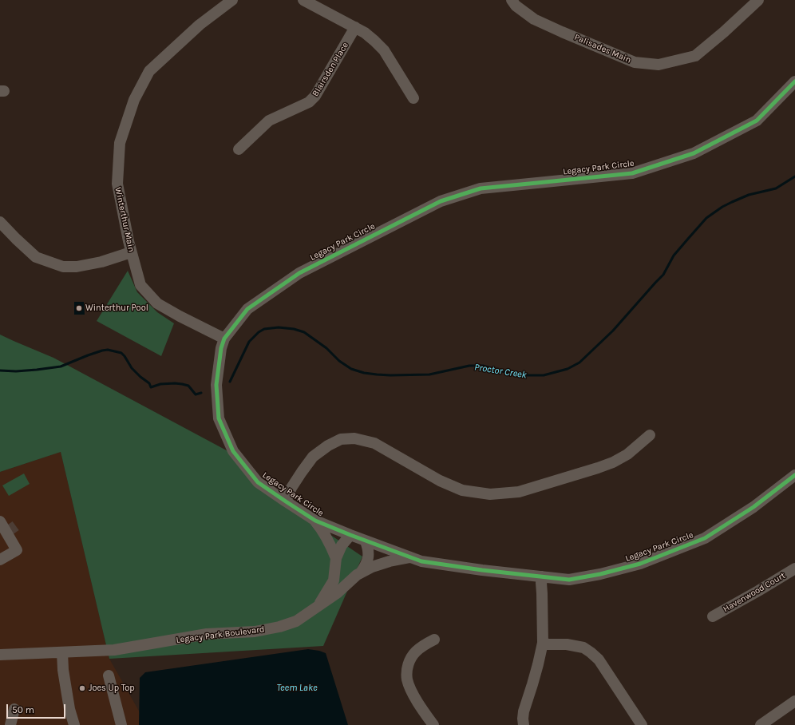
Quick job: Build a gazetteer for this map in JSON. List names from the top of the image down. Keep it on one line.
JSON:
{"streets":{"street":["Palisades Main","Blairsden Place","Legacy Park Circle","Winterthur Main","Havenwood Court","Legacy Park Boulevard"]},"crossings":[["Legacy Park Circle","Winterthur Main"],["Legacy Park Circle","Legacy Park Boulevard"]],"water":["Proctor Creek","Teem Lake"],"places":["Winterthur Pool","Joes Up Top"],"scale_bar":"50 m"}
